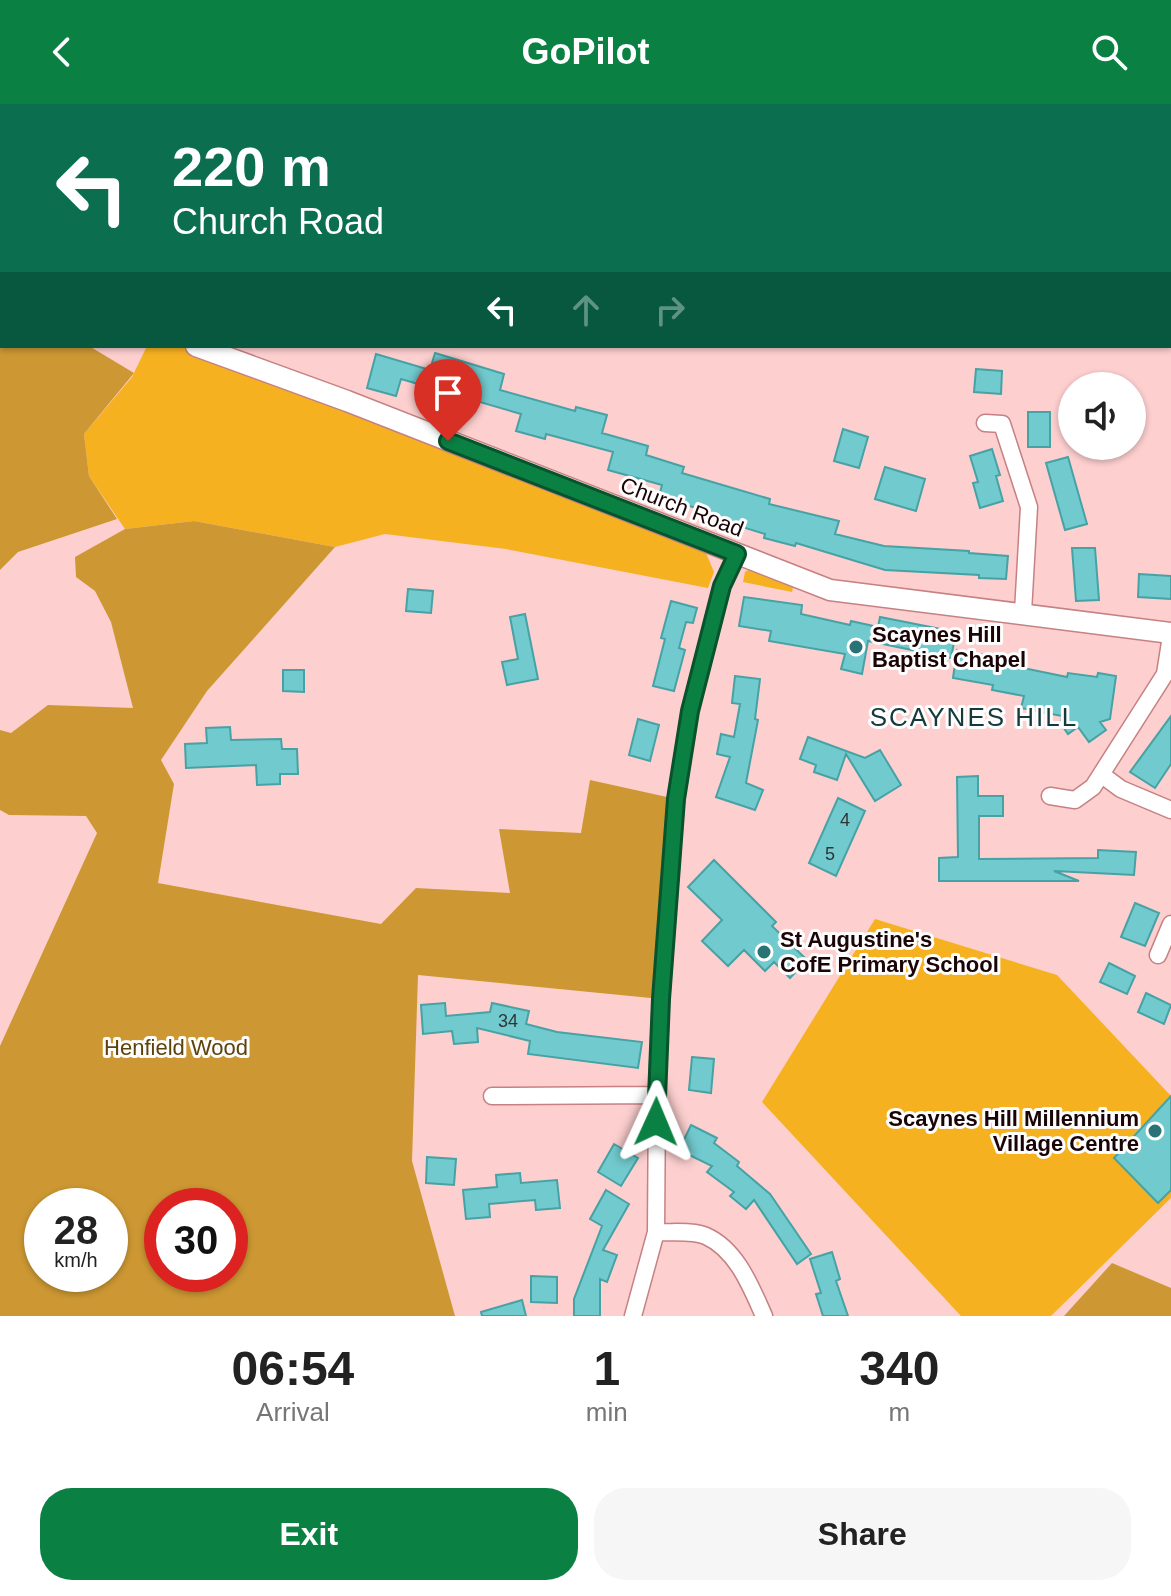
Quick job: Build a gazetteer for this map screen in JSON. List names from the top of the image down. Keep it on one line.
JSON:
{"streets":{"street":["Church Road"]},"districts":["SCAYNES HILL"],"parks":["Henfield Wood"],"places":["Scaynes Hill Baptist Chapel","St Augustine's CofE Primary School","Scaynes Hill Millennium Village Centre"],"house_numbers":["4","5","34"],"page":{"header":"GoPilot","turn":["220 m","Church Road"],"speed":"28 km/h","limit":"30","eta":["06:54","Arrival","1","min","340","m"],"buttons":["Exit","Share"]}}
